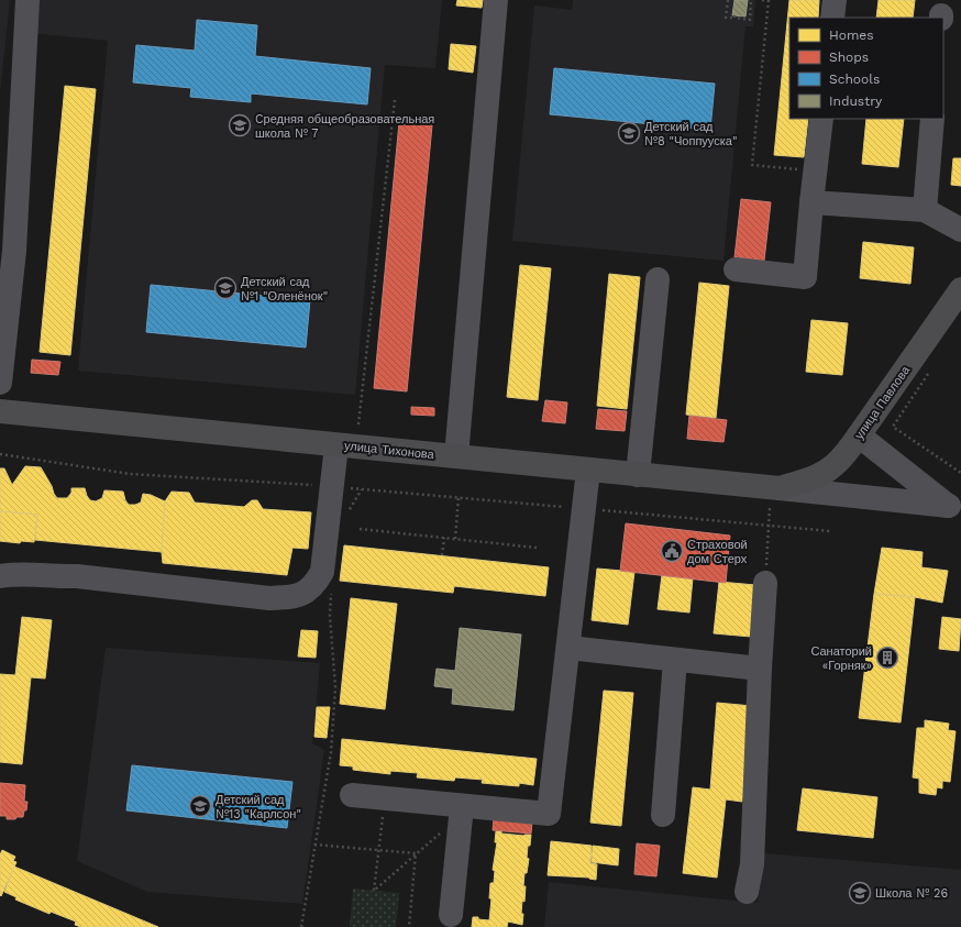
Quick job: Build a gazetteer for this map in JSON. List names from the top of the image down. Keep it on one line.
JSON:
{"streets":{"main road":["улица Павлова","улица Тихонова"]},"crossings":[["улица Павлова","улица Тихонова"]],"places":{"school or university":["Cредняя общеобразовательная школа № 7","Детский сад №8 \"Чоппууска\"","Детский сад №1 \"Оленёнок\"","Детский сад №13 \"Карлсон\"","Школа № 26"],"public building":["Страховой дом Стерх"],"building":["Санаторий «Горняк»"]},"legend":["Homes","Shops","Schools","Industry"]}
